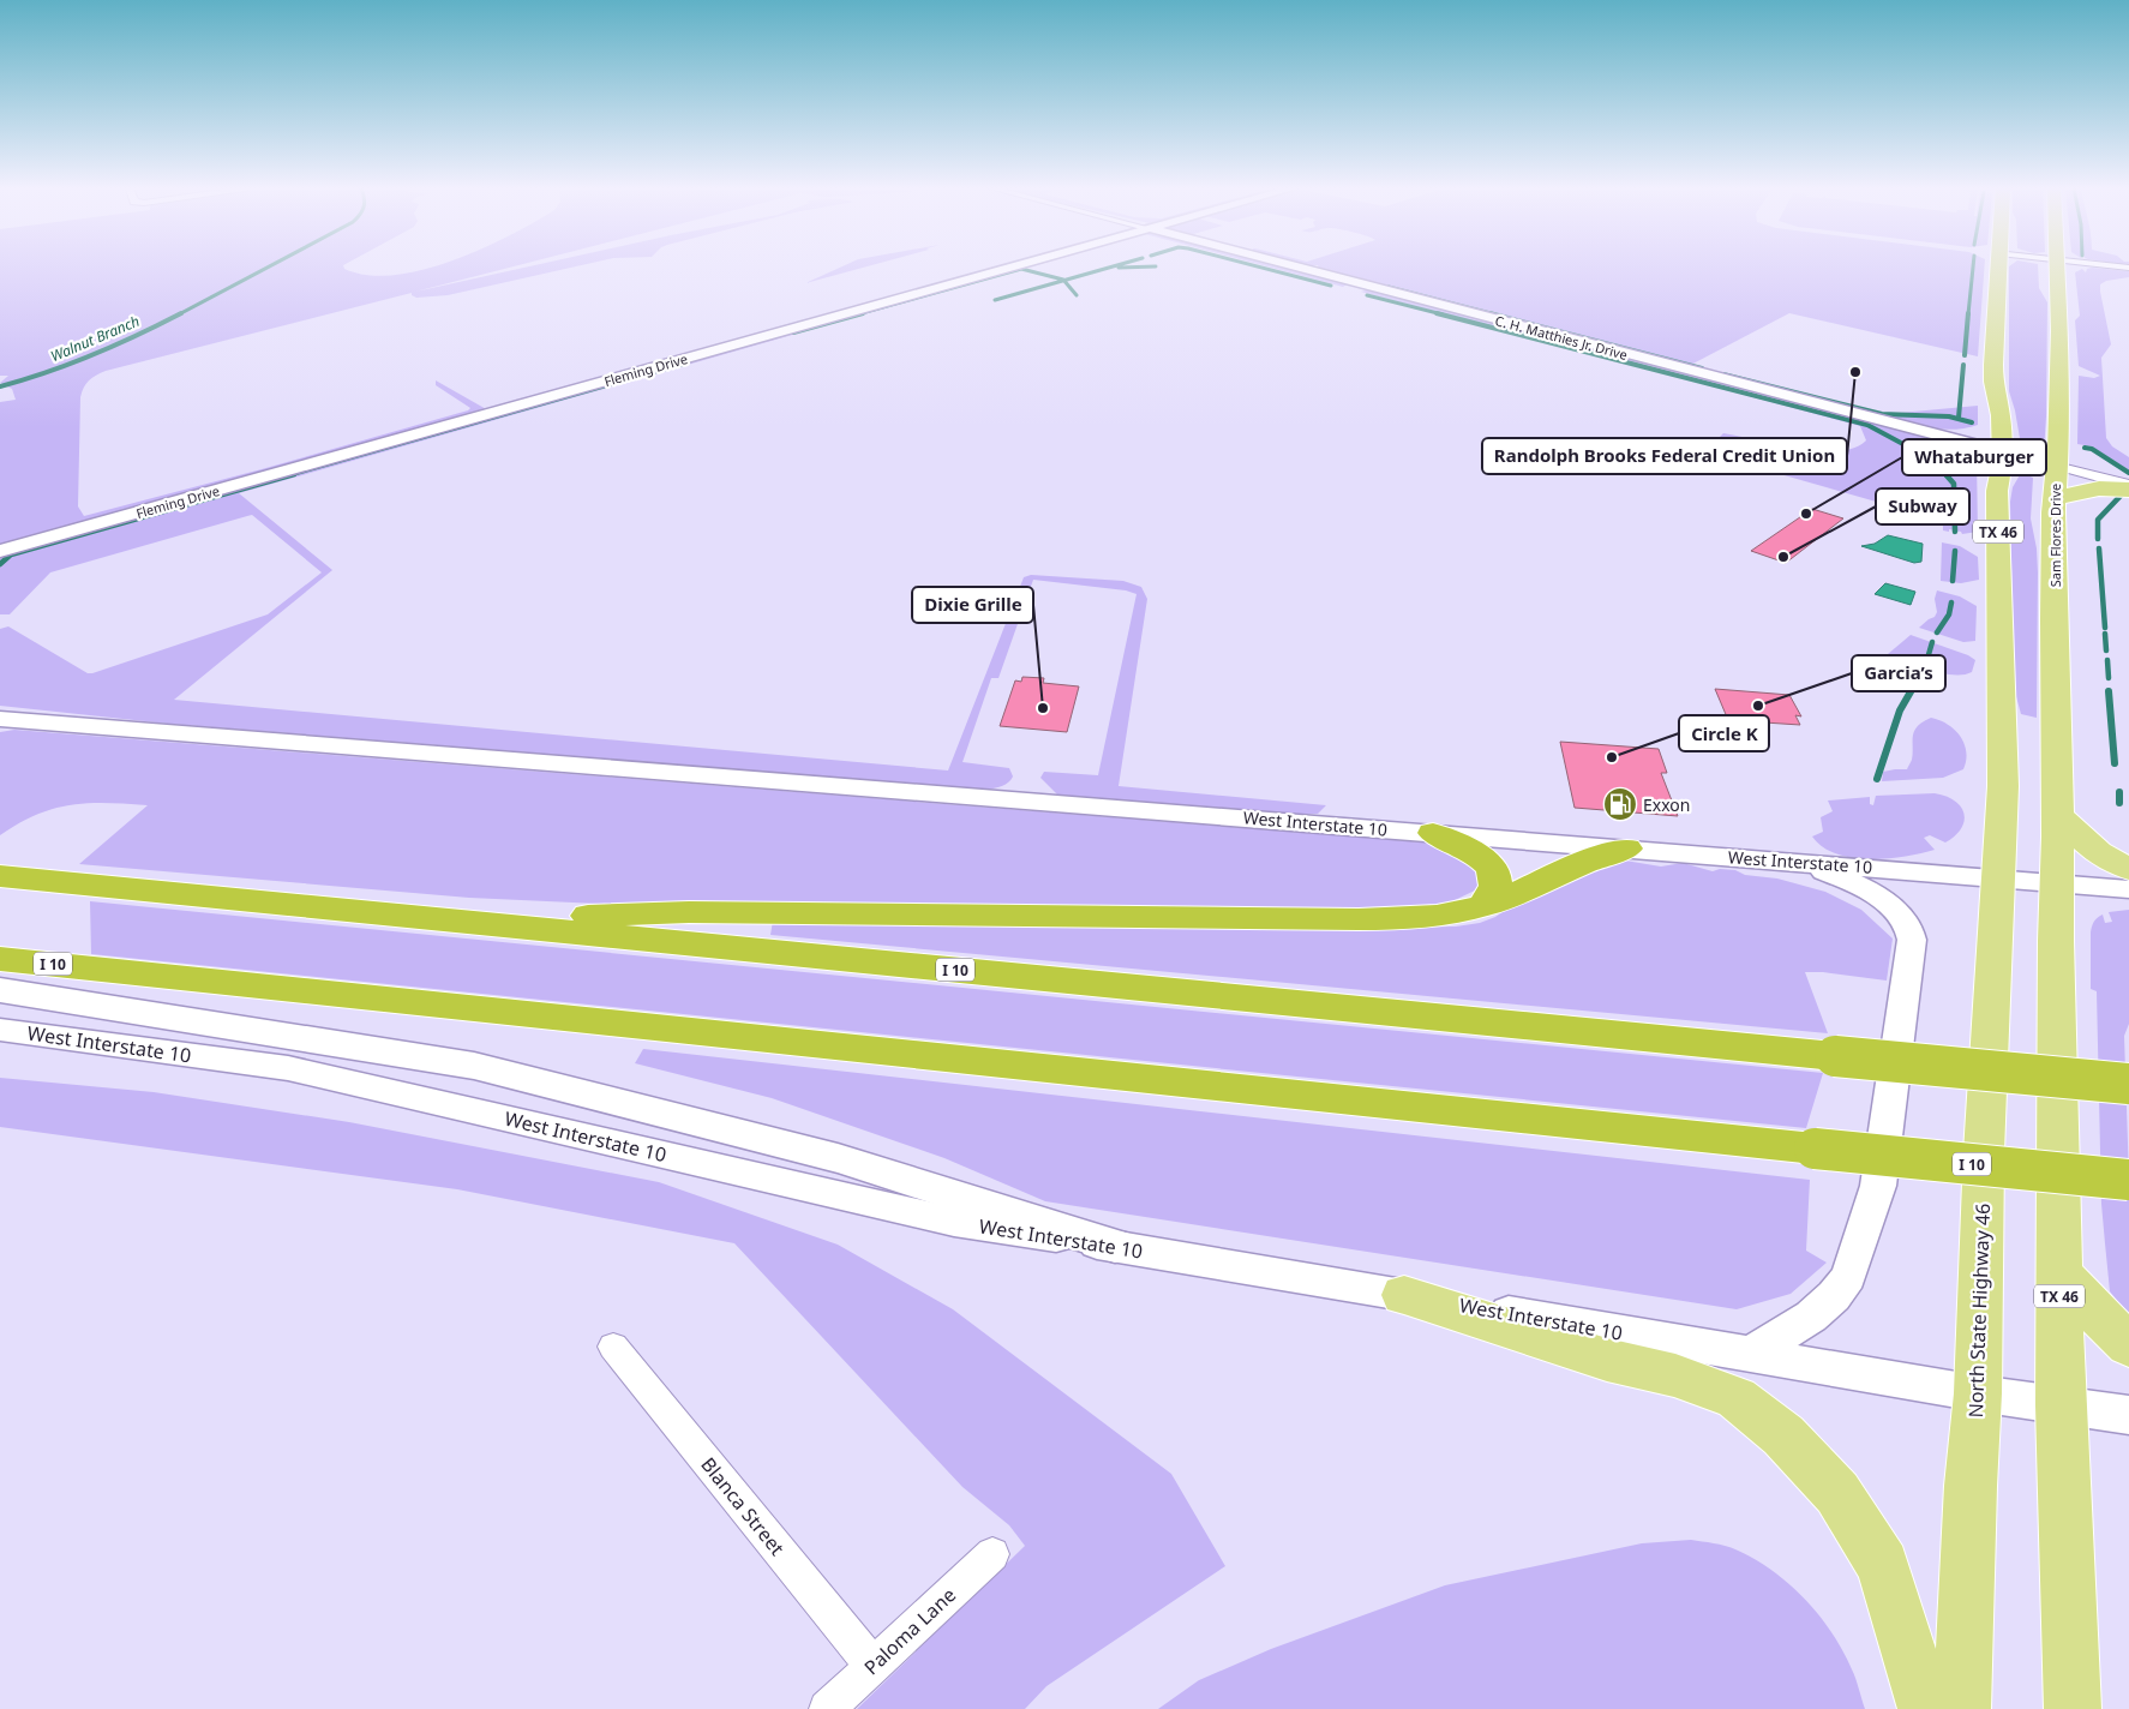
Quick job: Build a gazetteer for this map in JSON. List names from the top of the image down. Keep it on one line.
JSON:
{"streets":{"highway":["I 10"],"main road":["TX 46","Sam Flores Drive","North State Highway 46"],"street":["C. H. Matthies Jr. Drive","Fleming Drive","West Interstate 10","Blanca Street","Paloma Lane"]},"crossings":[["C. H. Matthies Jr. Drive","TX 46"],["C. H. Matthies Jr. Drive","Sam Flores Drive"],["TX 46","Sam Flores Drive"],["TX 46","West Interstate 10"],["TX 46","North State Highway 46"],["Sam Flores Drive","West Interstate 10"],["West Interstate 10","North State Highway 46"],["Blanca Street","Paloma Lane"]],"water":["Walnut Branch"],"places":{"other":["Randolph Brooks Federal Credit Union","Whataburger","Subway","Garcia’s","Dixie Grille","Circle K"],"fuel station":["Exxon"]}}
